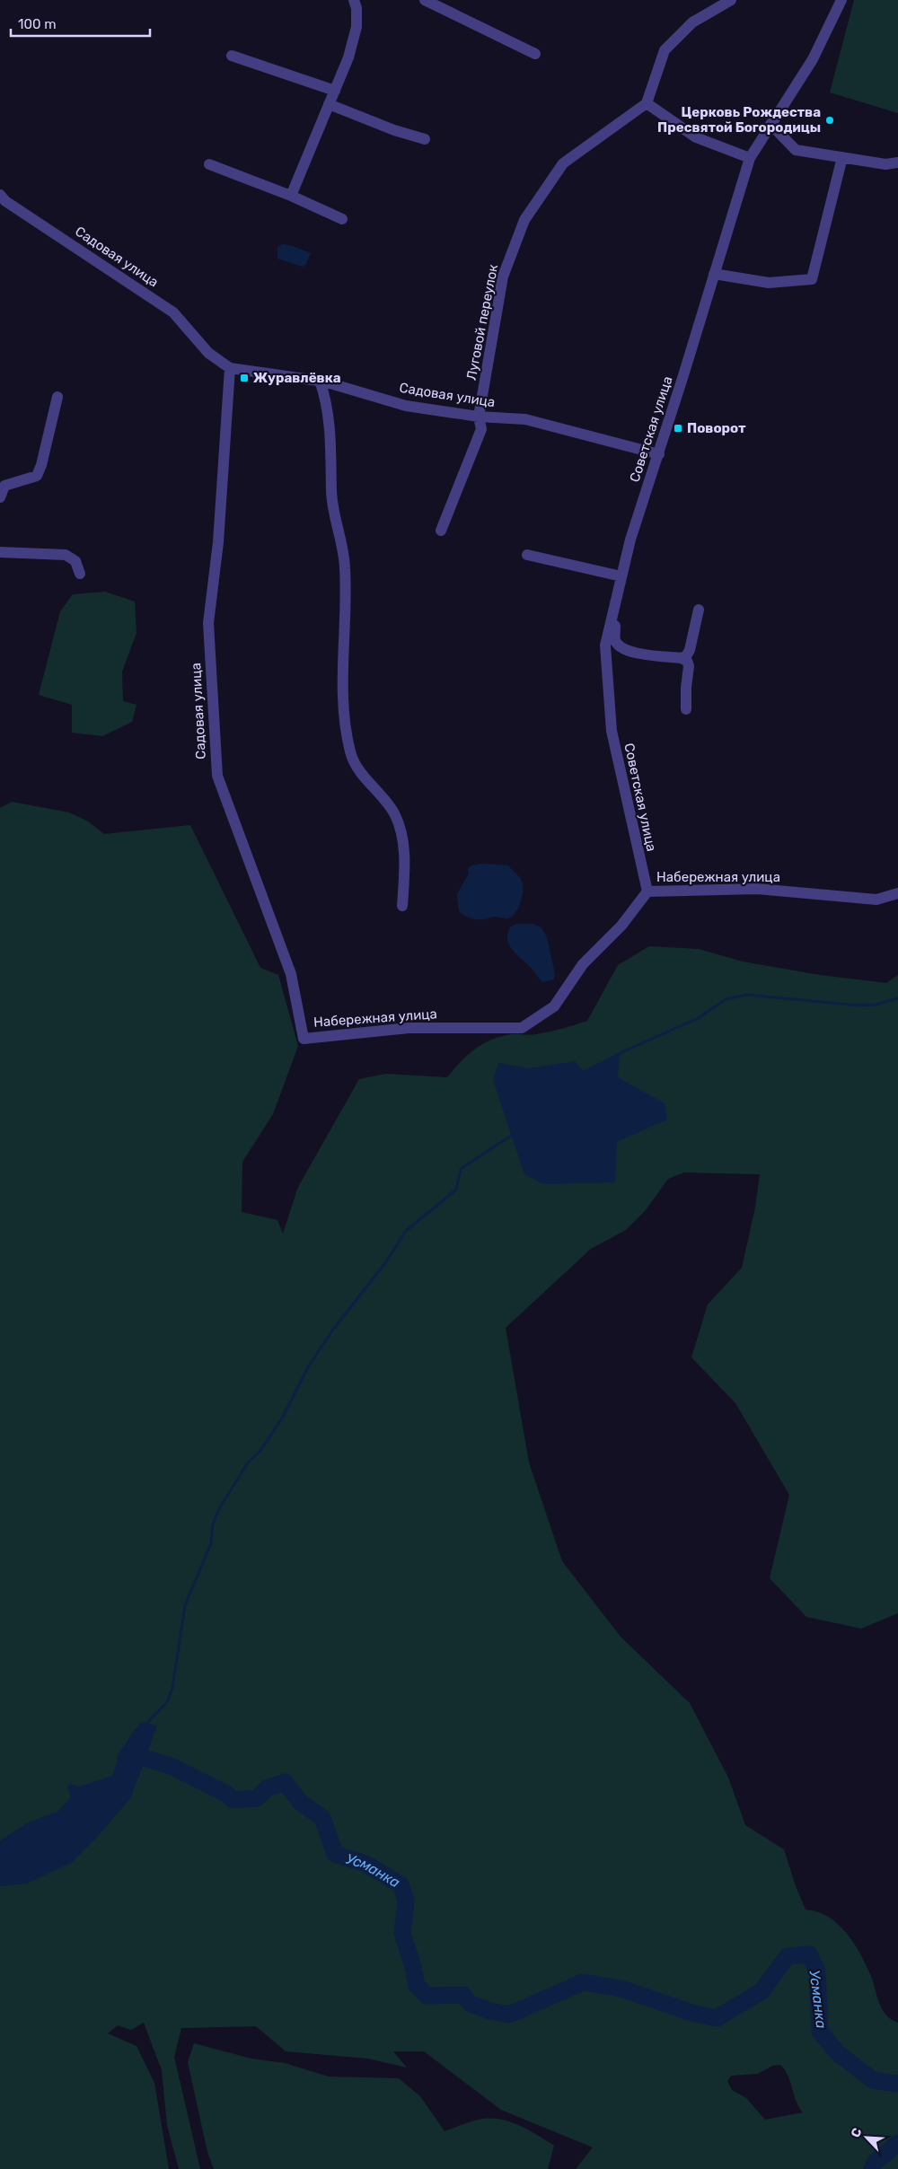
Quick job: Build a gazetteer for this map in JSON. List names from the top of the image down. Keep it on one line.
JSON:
{"streets":{"street":["Садовая улица","Луговой переулок","Советская улица","Набережная улица"]},"crossings":[["Садовая улица","Луговой переулок"],["Садовая улица","Советская улица"],["Садовая улица","Набережная улица"],["Советская улица","Набережная улица"]],"water":["Усманка"],"places":{"other":["Церковь Рождества Пресвятой Богородицы"],"transit":["Журавлёвка","Поворот"]},"scale_bar":"100 m","north":"top left"}
